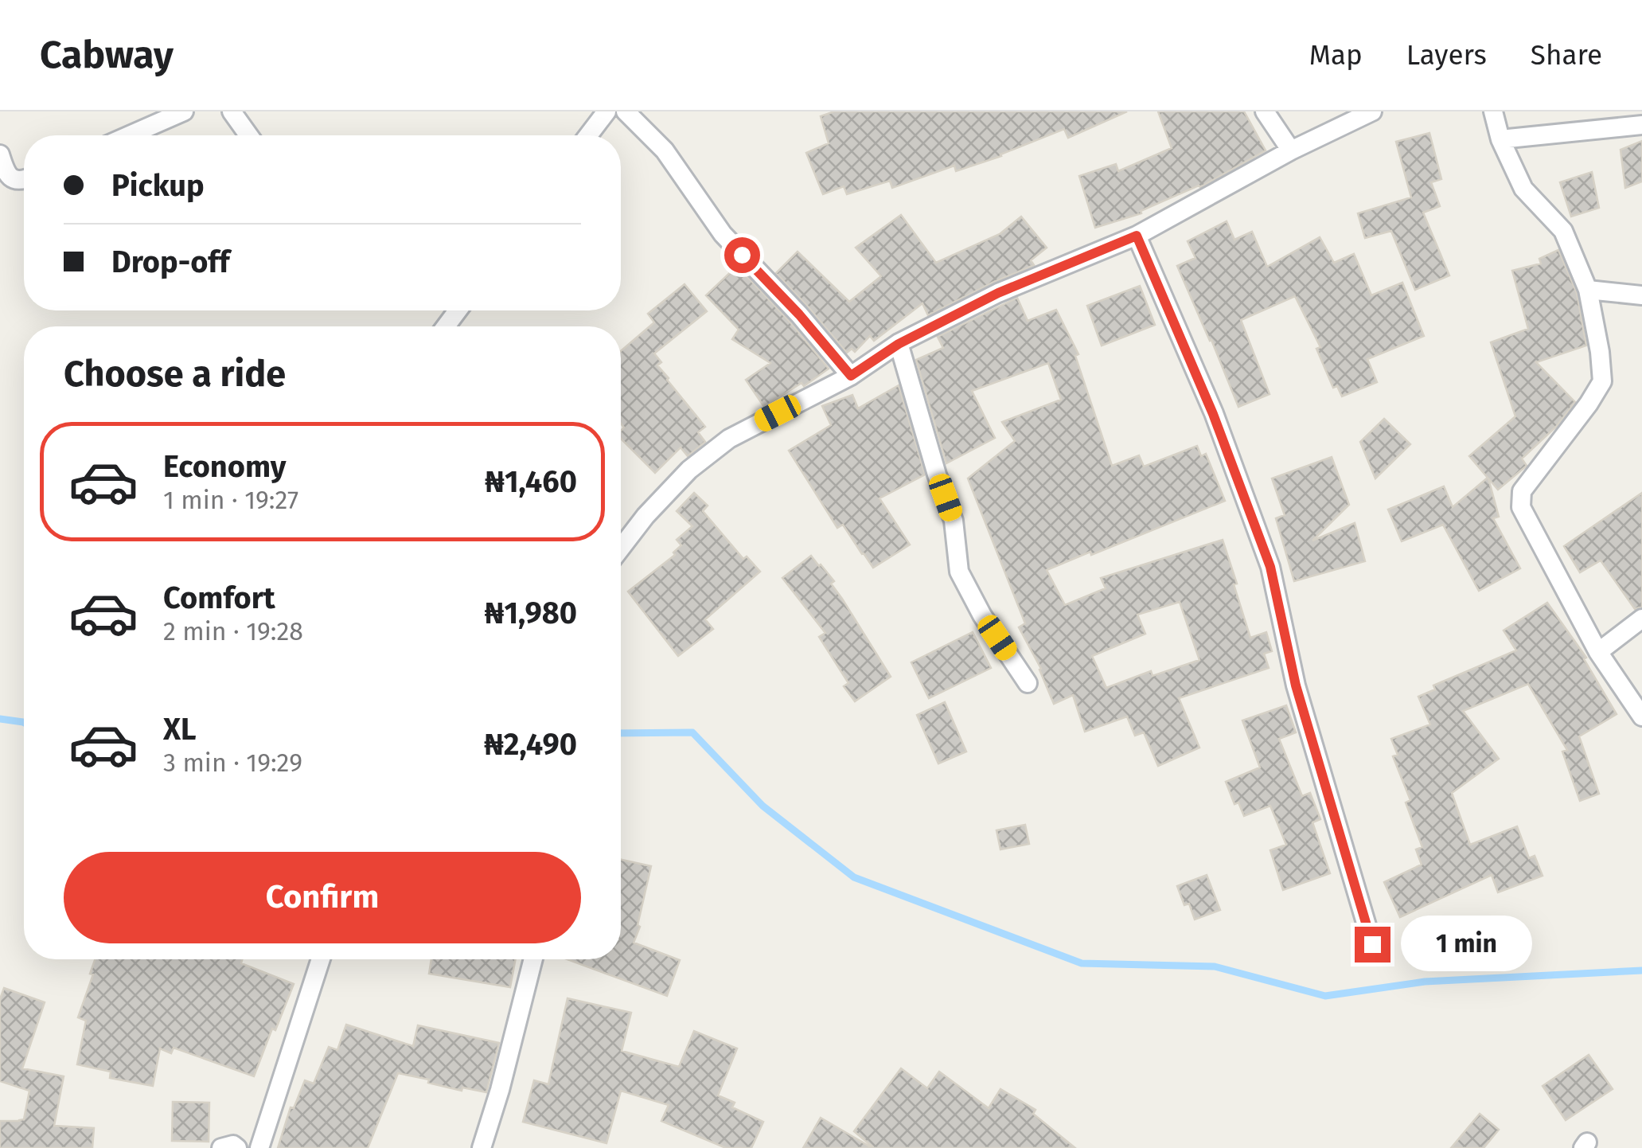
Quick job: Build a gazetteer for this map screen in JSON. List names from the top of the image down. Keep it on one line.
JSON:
{"page":{"header":"Cabway","nav":["Map","Layers","Share"],"banner":["Pickup","Drop-off"],"heading":"Choose a ride","list":[{"name":"Economy","note":"1 min · 19:27","value":"₦1,460"},{"name":"Comfort","note":"2 min · 19:28","value":"₦1,980"},{"name":"XL","note":"3 min · 19:29","value":"₦2,490"}],"buttons":"Confirm","bubble":"1 min"}}
